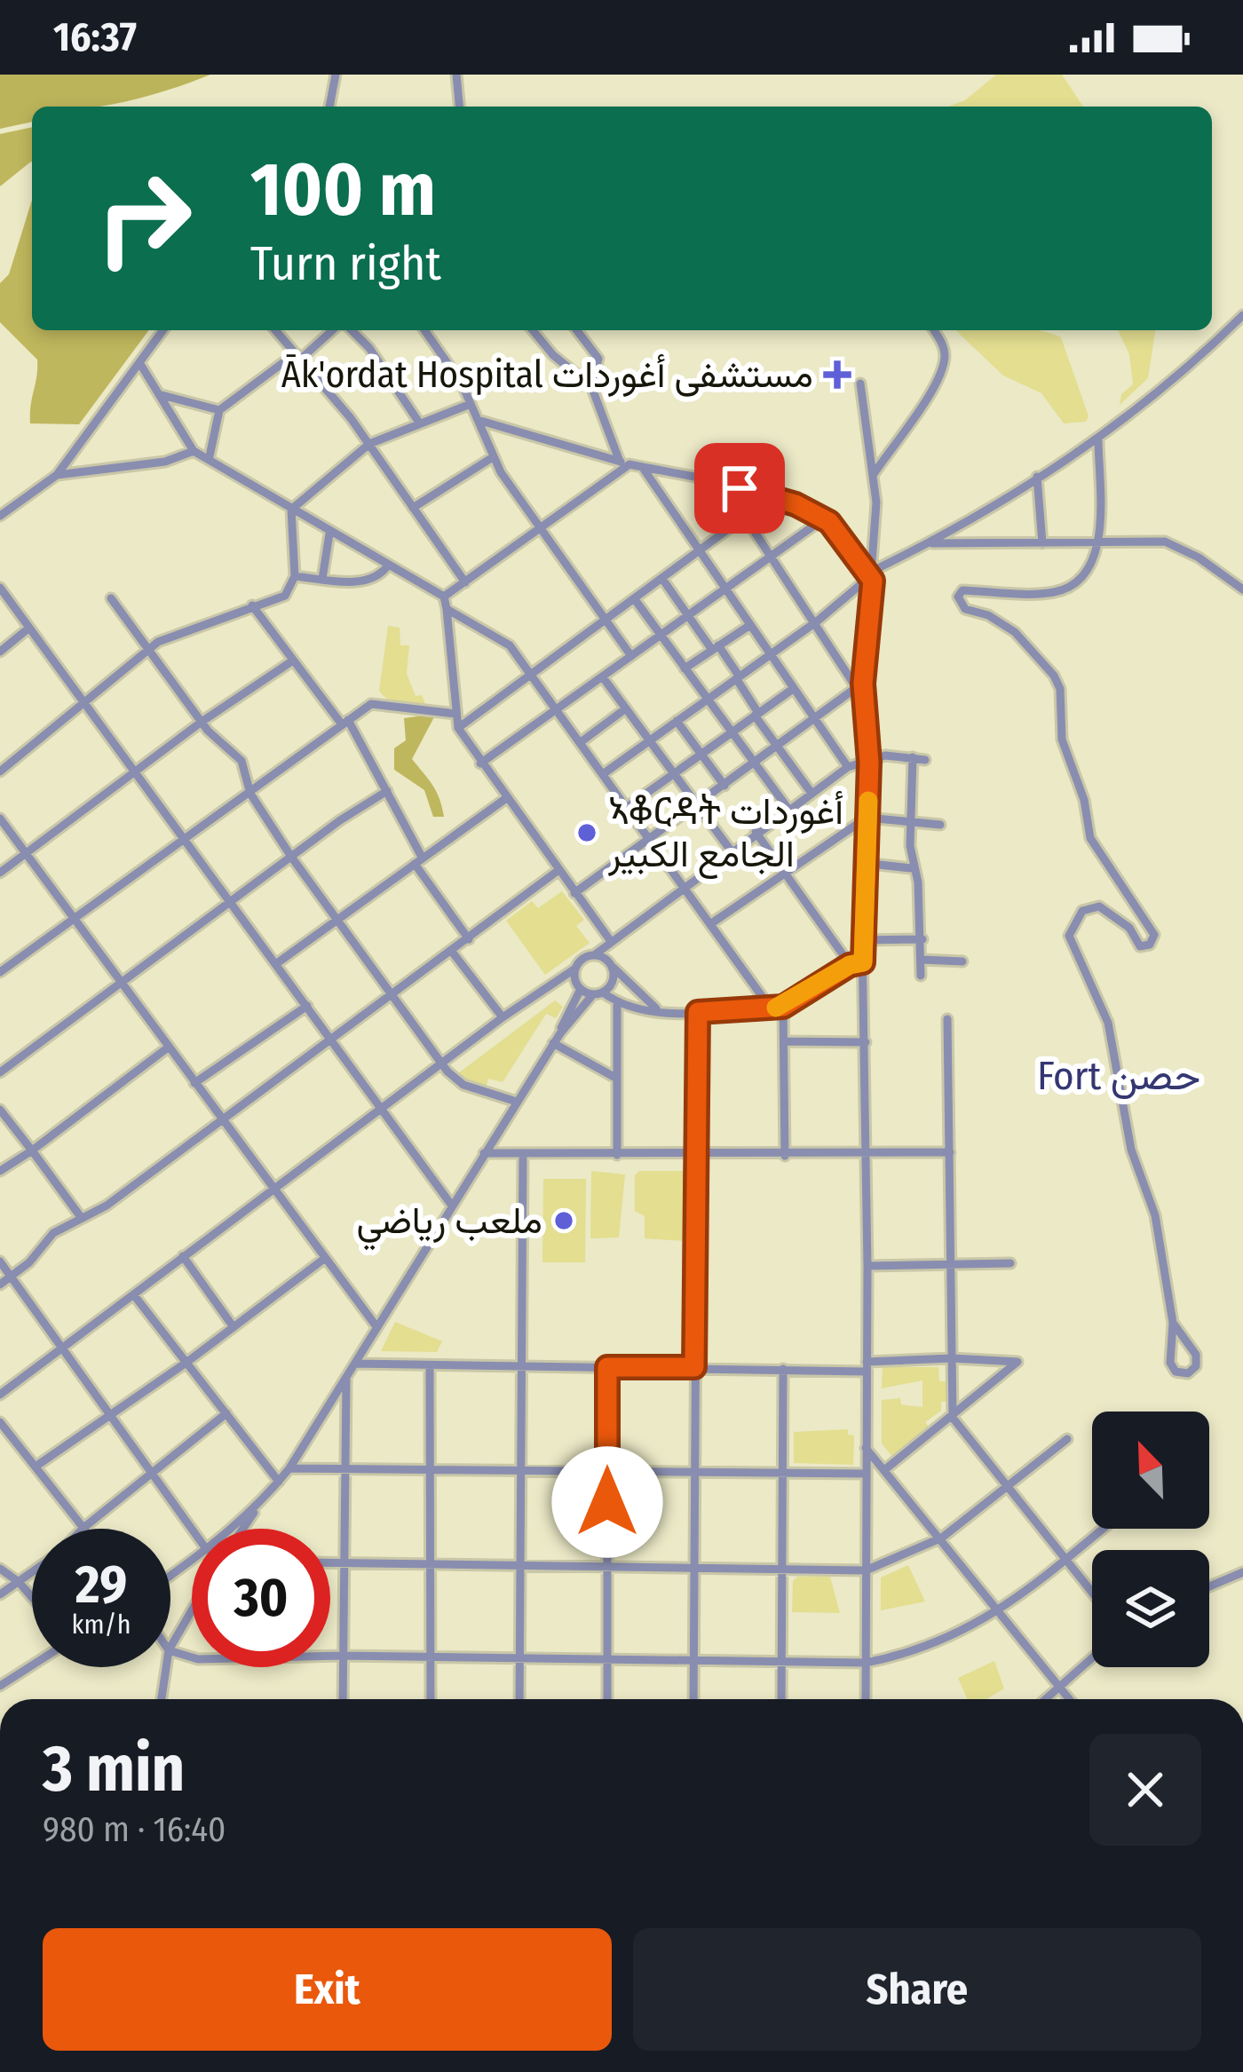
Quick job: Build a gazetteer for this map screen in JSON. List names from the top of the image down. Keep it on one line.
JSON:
{"districts":["Fort حصن"],"places":{"health":["Āk'ordat Hospital مستشفى أغوردات"],"other":["ኣቆርዳት أغوردات الجامع الكبير","ملعب رياضي"]},"north":"top left","page":{"status":"16:37","turn":["100 m","Turn right"],"speed":"29 km/h","limit":"30","heading":["3 min","980 m · 16:40"],"buttons":["Exit","Share"]}}
